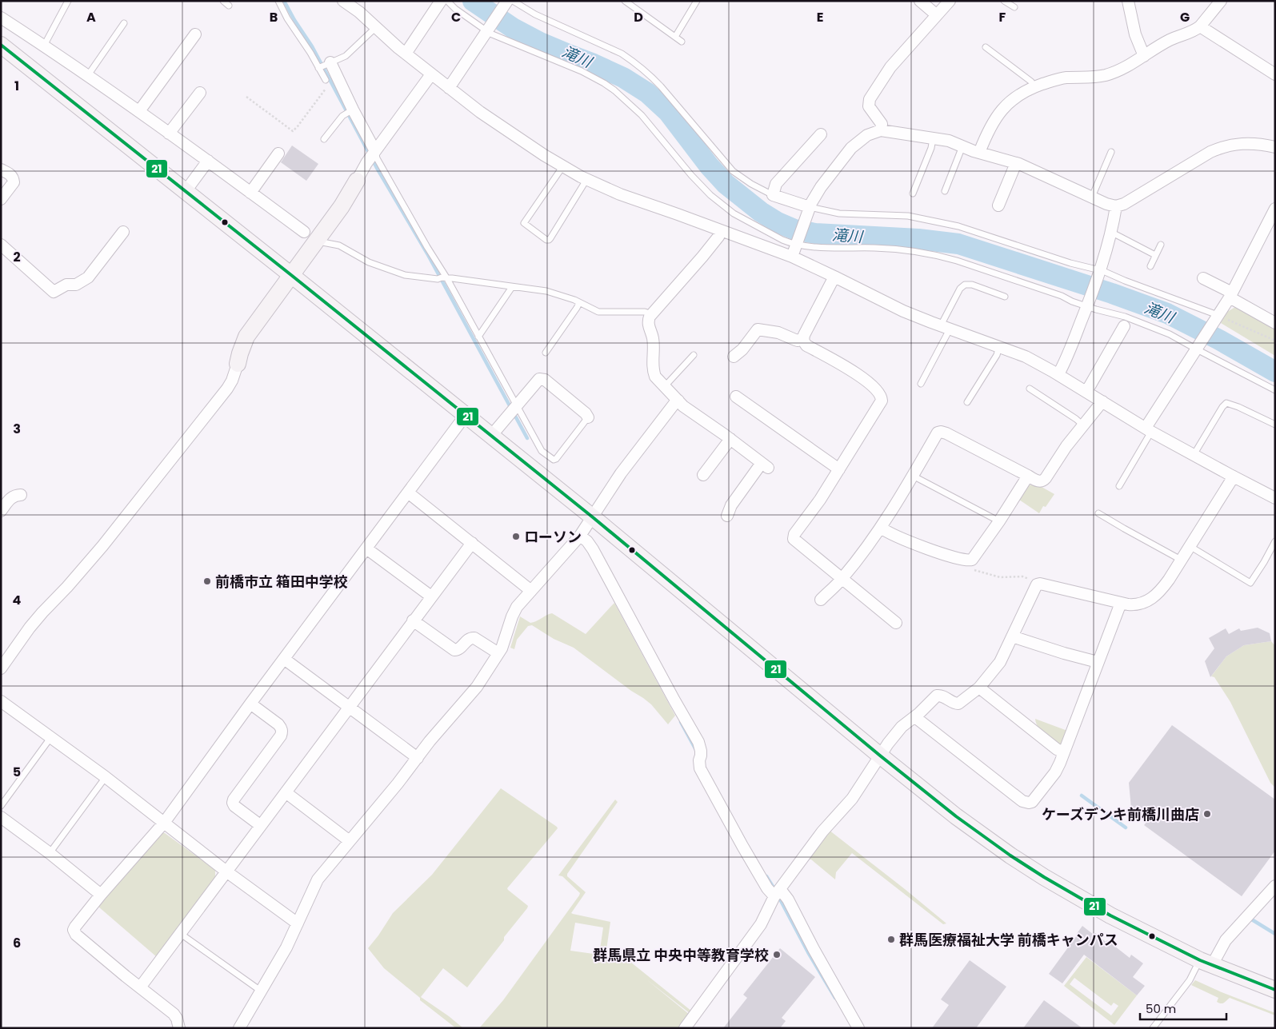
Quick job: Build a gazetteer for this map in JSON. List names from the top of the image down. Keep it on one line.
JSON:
{"water":["滝川"],"places":["ローソン","前橋市立 箱田中学校","ケーズデンキ前橋川曲店","群馬医療福祉大学 前橋キャンパス","群馬県立 中央中等教育学校"],"lines":["transit line 21"],"scale_bar":"50 m","grid":{"columns":["A","B","C","D","E","F","G"],"rows":["1","2","3","4","5","6"]}}
